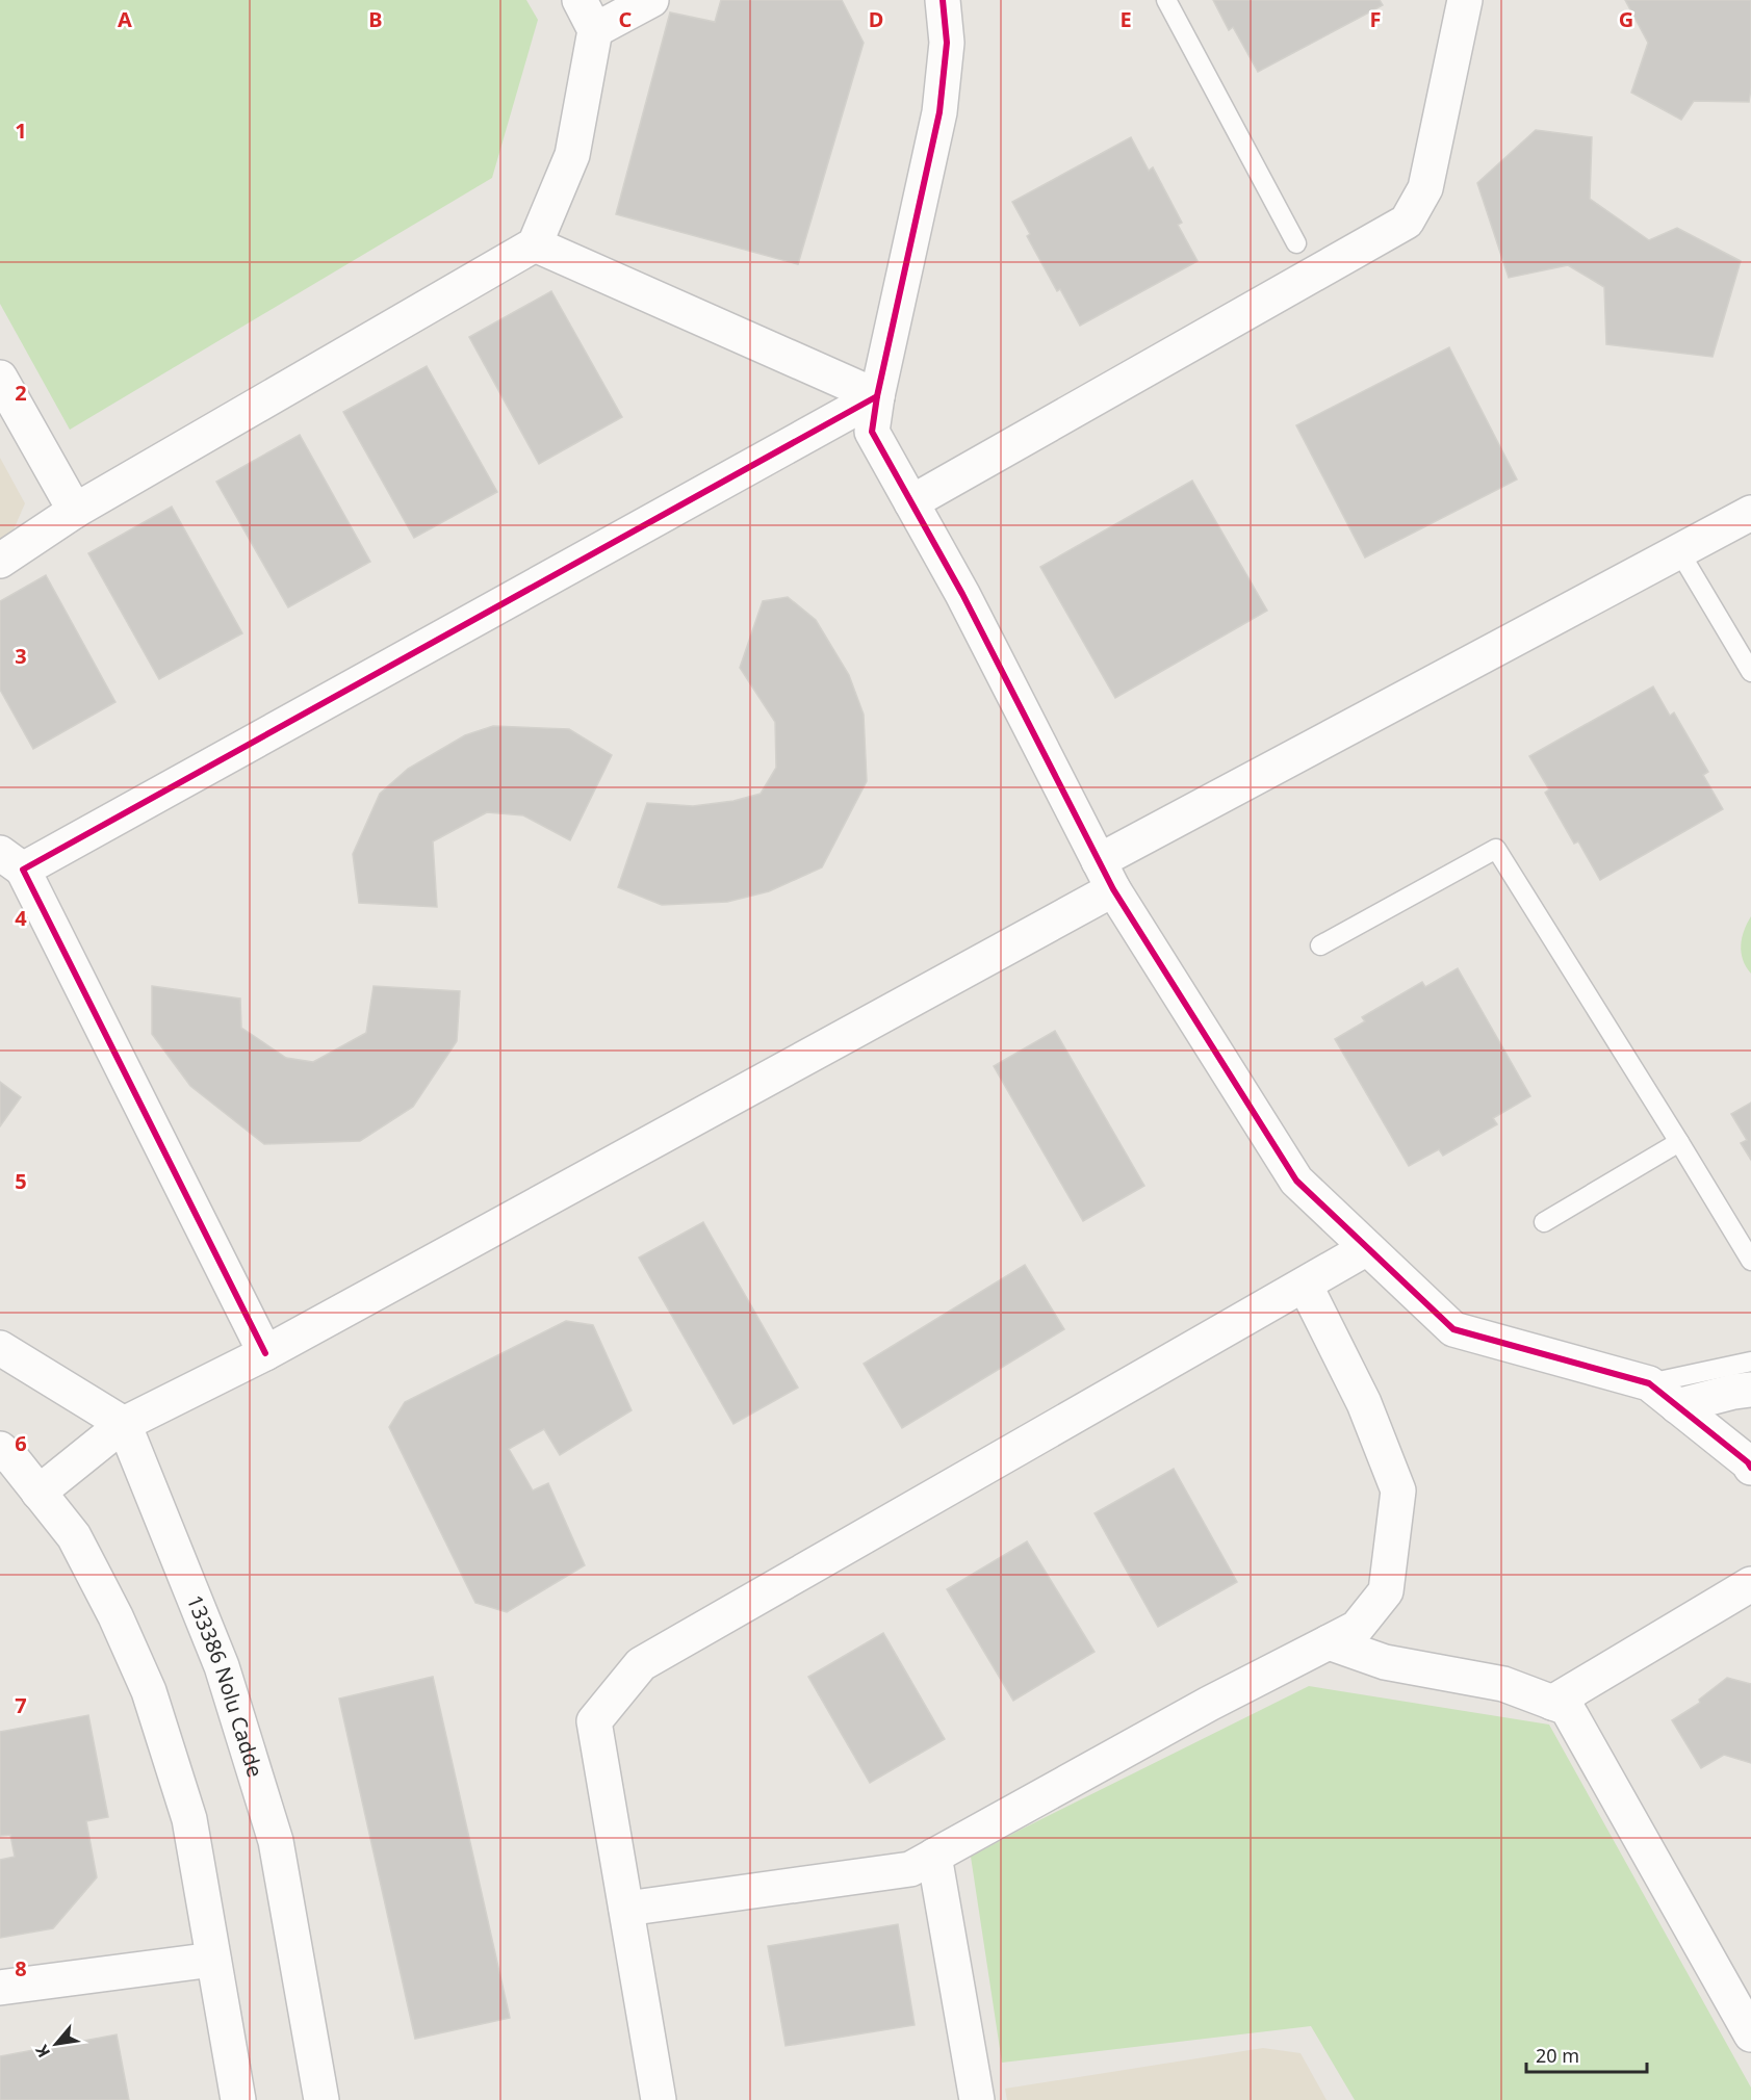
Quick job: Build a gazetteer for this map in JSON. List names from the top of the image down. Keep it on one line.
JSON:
{"streets":{"street":["133386 Nolu Cadde"]},"scale_bar":"20 m","north":"bottom left","grid":{"columns":["A","B","C","D","E","F","G"],"rows":["1","2","3","4","5","6","7","8"]}}
